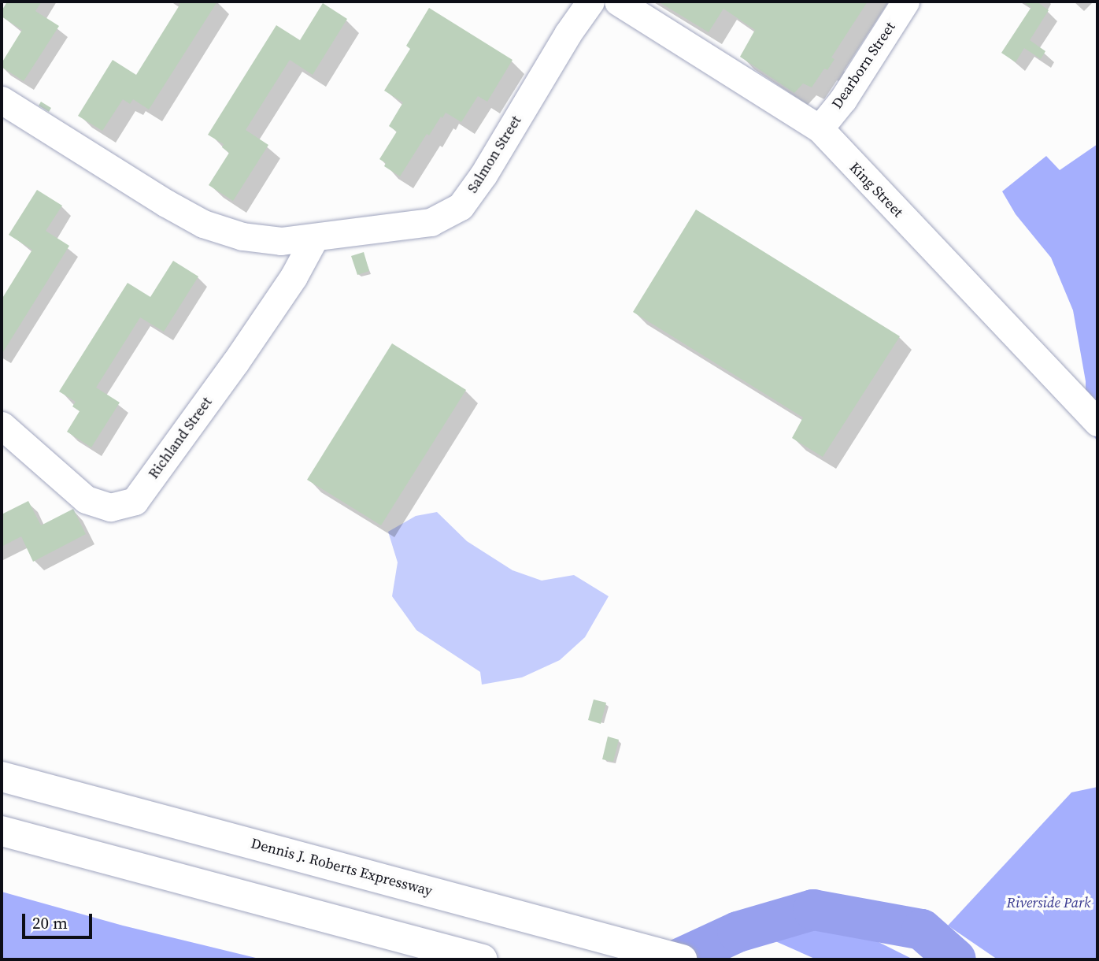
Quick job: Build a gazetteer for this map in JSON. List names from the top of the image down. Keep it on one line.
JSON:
{"streets":{"highway":["Dennis J. Roberts Expressway"],"street":["Dearborn Street","Salmon Street","King Street","Richland Street"]},"crossings":[["Dearborn Street","King Street"],["Salmon Street","Richland Street"]],"parks":["Riverside Park"],"scale_bar":"20 m"}
